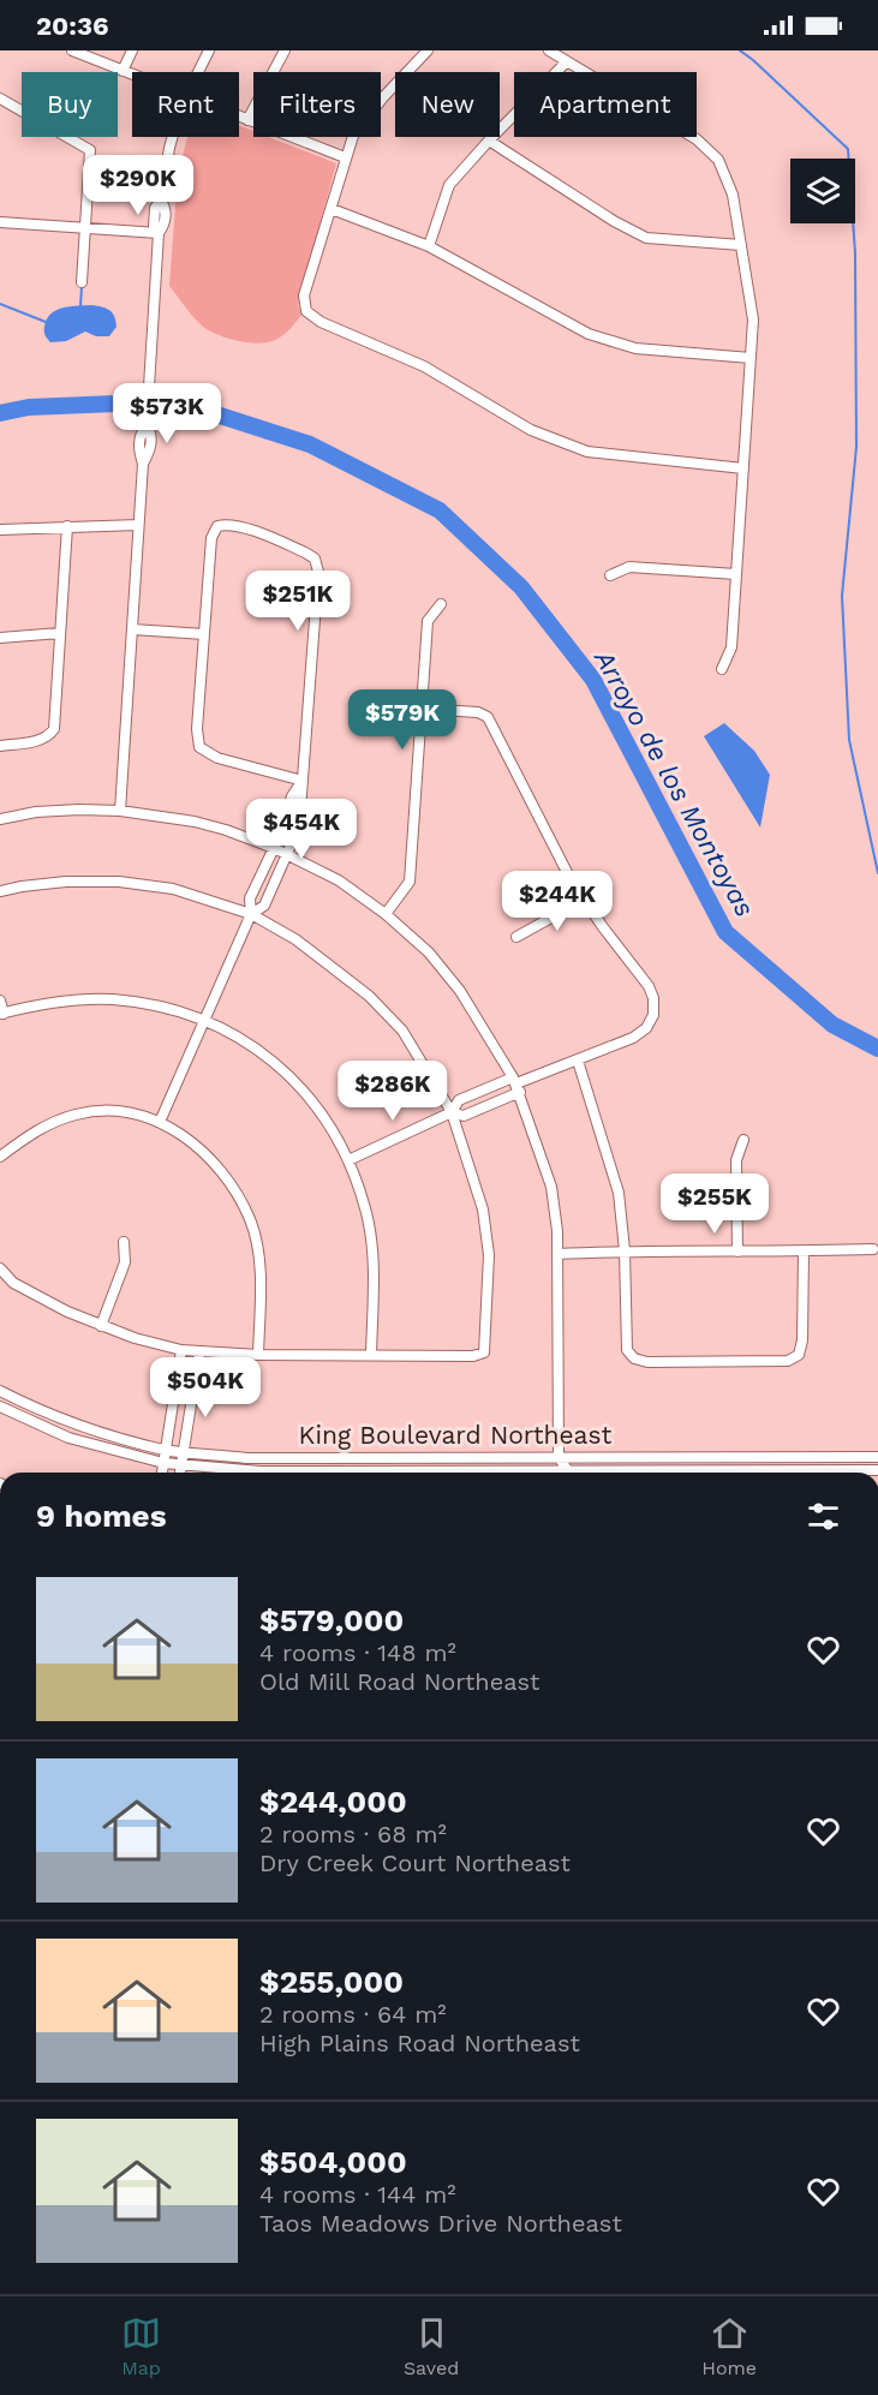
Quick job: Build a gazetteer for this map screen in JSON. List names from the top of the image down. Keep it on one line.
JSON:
{"streets":{"street":["King Boulevard Northeast"]},"water":["Arroyo de los Montoyas"],"page":{"status":"20:36","chip":["Buy","Rent","Filters","New","Apartment"],"price":["$290K","$573K","$251K","$579K","$454K","$244K","$286K","$255K","$504K"],"heading":"9 homes","list":[{"name":"$579,000","note":"4 rooms · 148 m² · Old Mill Road Northeast"},{"name":"$244,000","note":"2 rooms · 68 m² · Dry Creek Court Northeast"},{"name":"$255,000","note":"2 rooms · 64 m² · High Plains Road Northeast"},{"name":"$504,000","note":"4 rooms · 144 m² · Taos Meadows Drive Northeast"}],"tabs":["Map","Saved","Home"]}}
